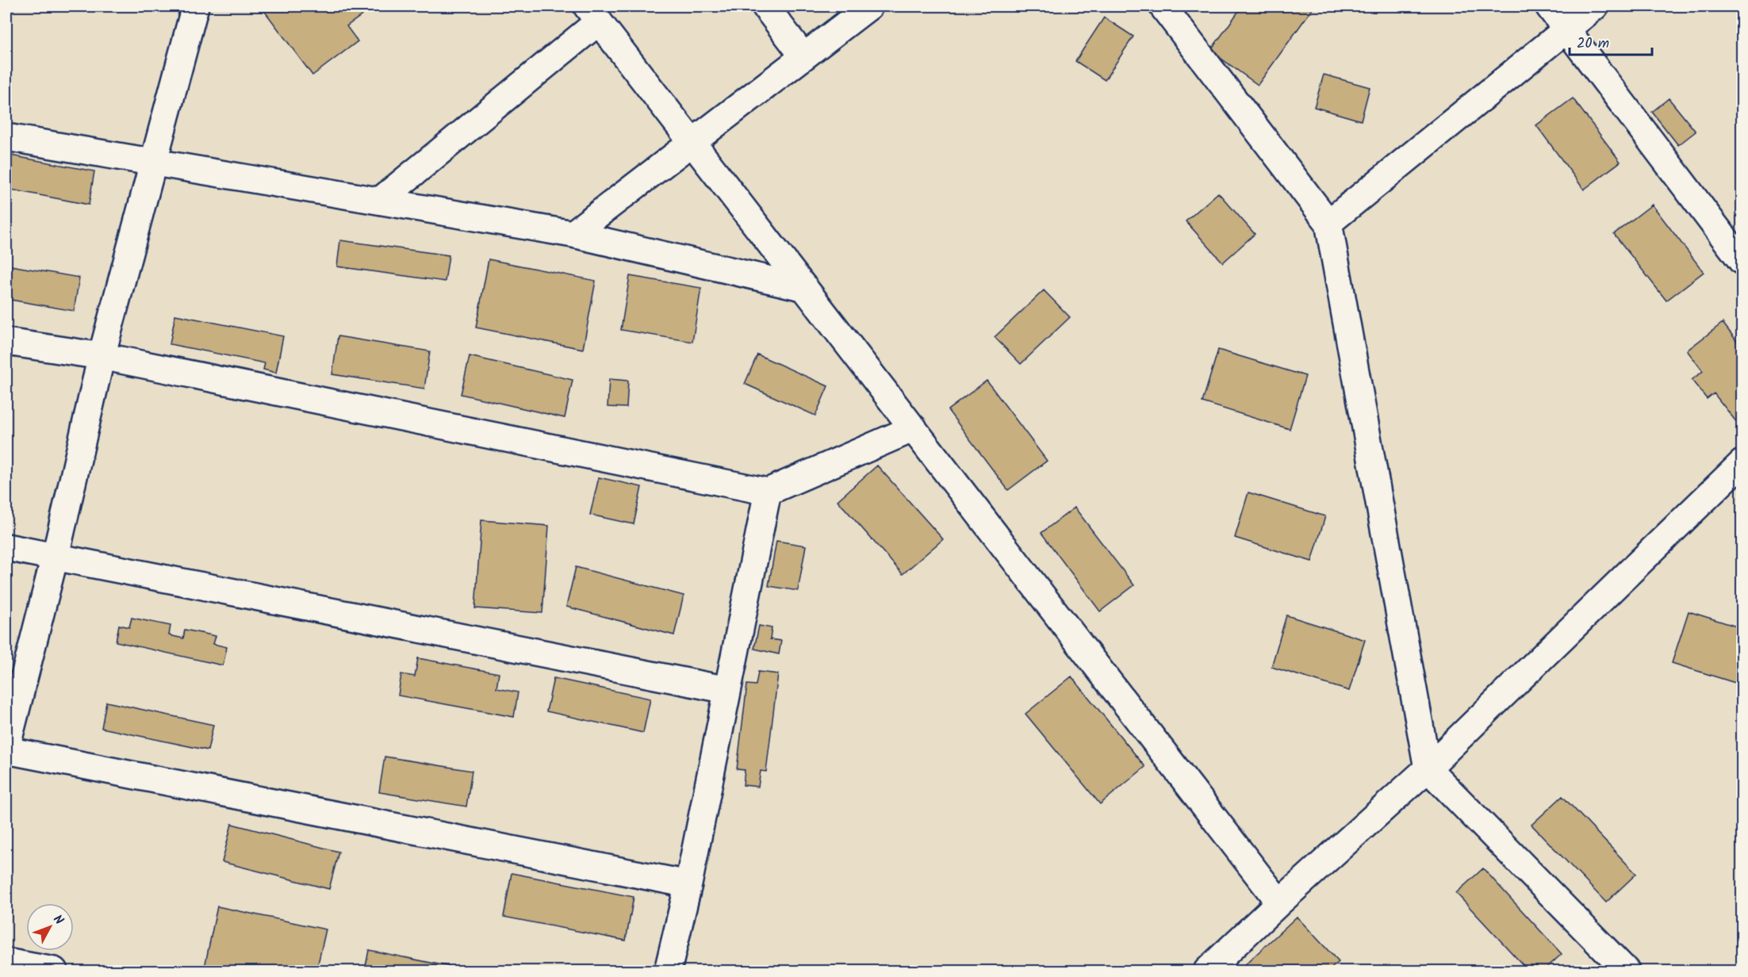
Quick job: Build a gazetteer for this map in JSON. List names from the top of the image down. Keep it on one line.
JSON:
{"scale_bar":"20 m","north":"top right"}
